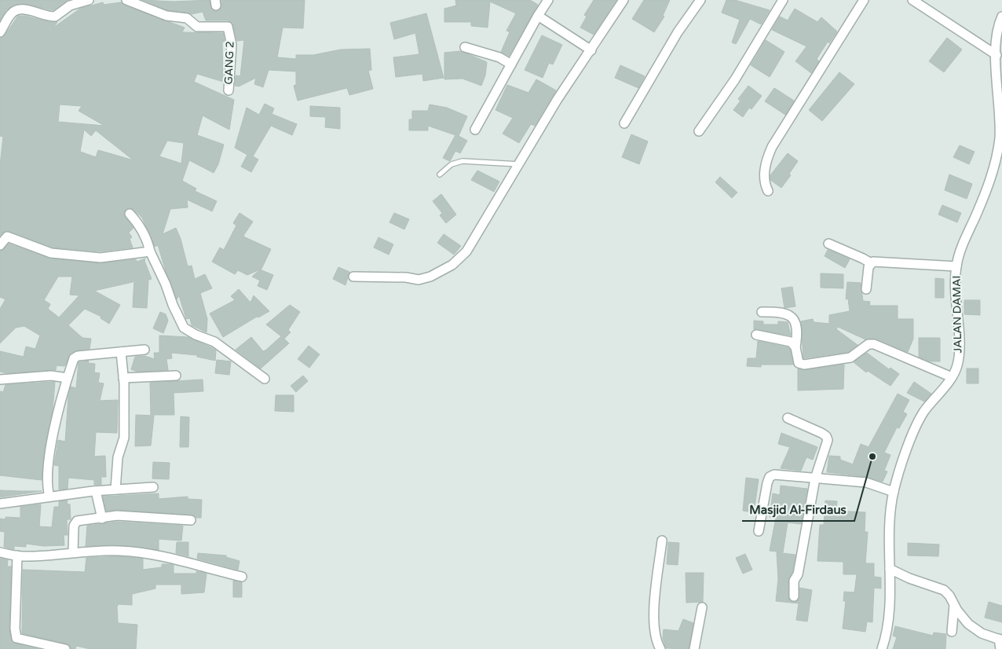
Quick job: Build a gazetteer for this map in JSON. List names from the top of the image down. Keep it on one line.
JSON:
{"streets":{"street":["GANG 2","JALAN DAMAI"]},"places":["Masjid Al-Firdaus"]}
